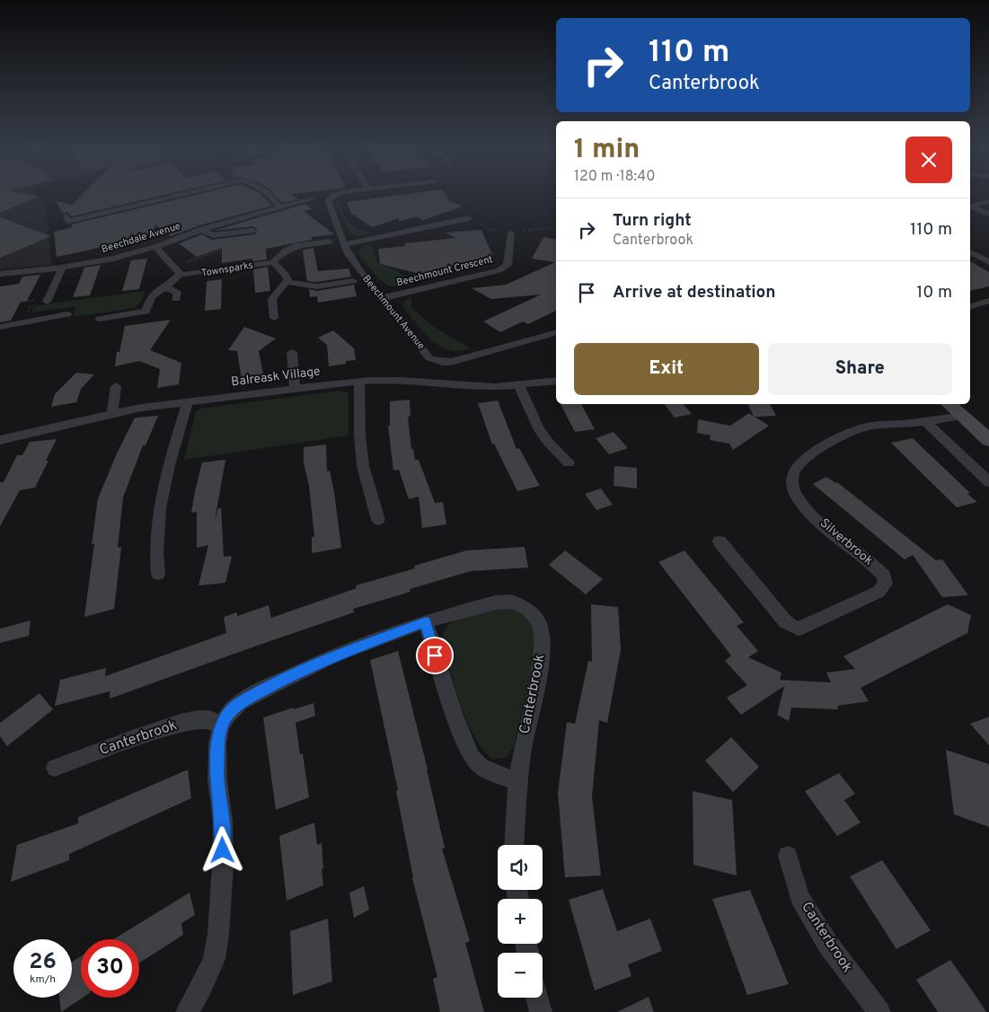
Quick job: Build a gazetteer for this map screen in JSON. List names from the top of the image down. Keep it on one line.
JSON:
{"streets":{"street":["Beechdale Avenue","Townsparks","Beechmount Crescent","Beechmount Avenue","Balreask Village","Silverbrook","Canterbrook"]},"crossings":[["Beechmount Crescent","Beechmount Avenue"]],"page":{"turn":["110 m","Canterbrook"],"heading":["1 min","120 m · 18:40"],"list":[{"name":"Turn right","note":"Canterbrook","value":"110 m"},{"name":"Arrive at destination","value":"10 m"}],"buttons":["Exit","Share"],"map_buttons":["+","−"],"speed":"26 km/h","limit":"30"}}
